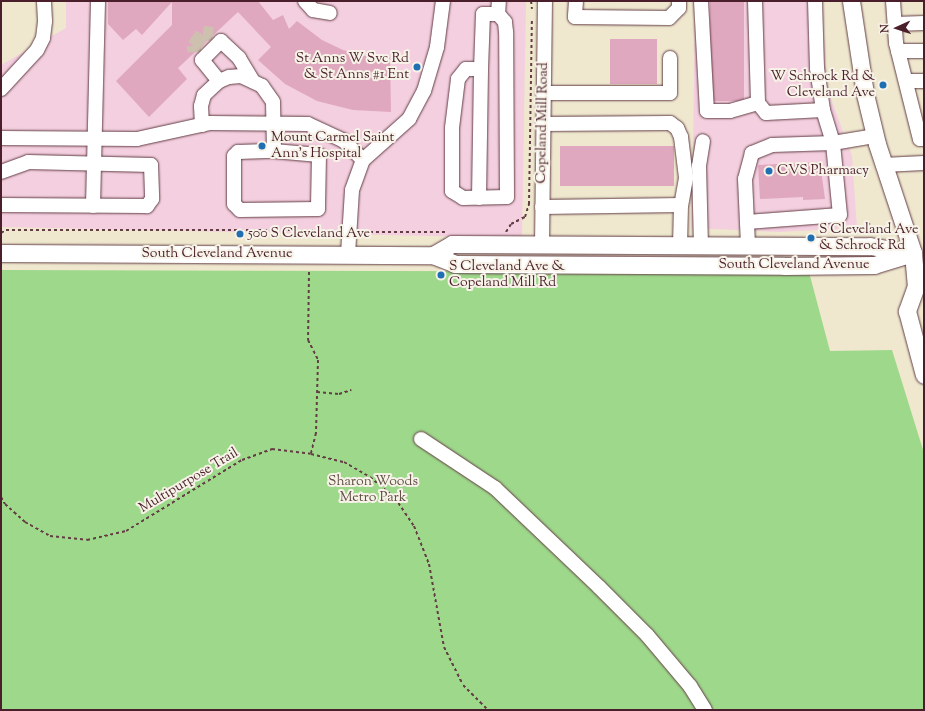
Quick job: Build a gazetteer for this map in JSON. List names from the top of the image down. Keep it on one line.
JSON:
{"streets":{"main road":["South Cleveland Avenue"],"street":["Copeland Mill Road"],"path":["Multipurpose Trail"]},"crossings":[["Copeland Mill Road","South Cleveland Avenue"]],"parks":["Sharon Woods Metro Park"],"places":["St Anns W Svc Rd & St Anns #1 Ent","W Schrock Rd & Cleveland Ave","Mount Carmel Saint Ann's Hospital","CVS Pharmacy","500 S Cleveland Ave","S Cleveland Ave & Schrock Rd","S Cleveland Ave & Copeland Mill Rd"],"north":"left"}
